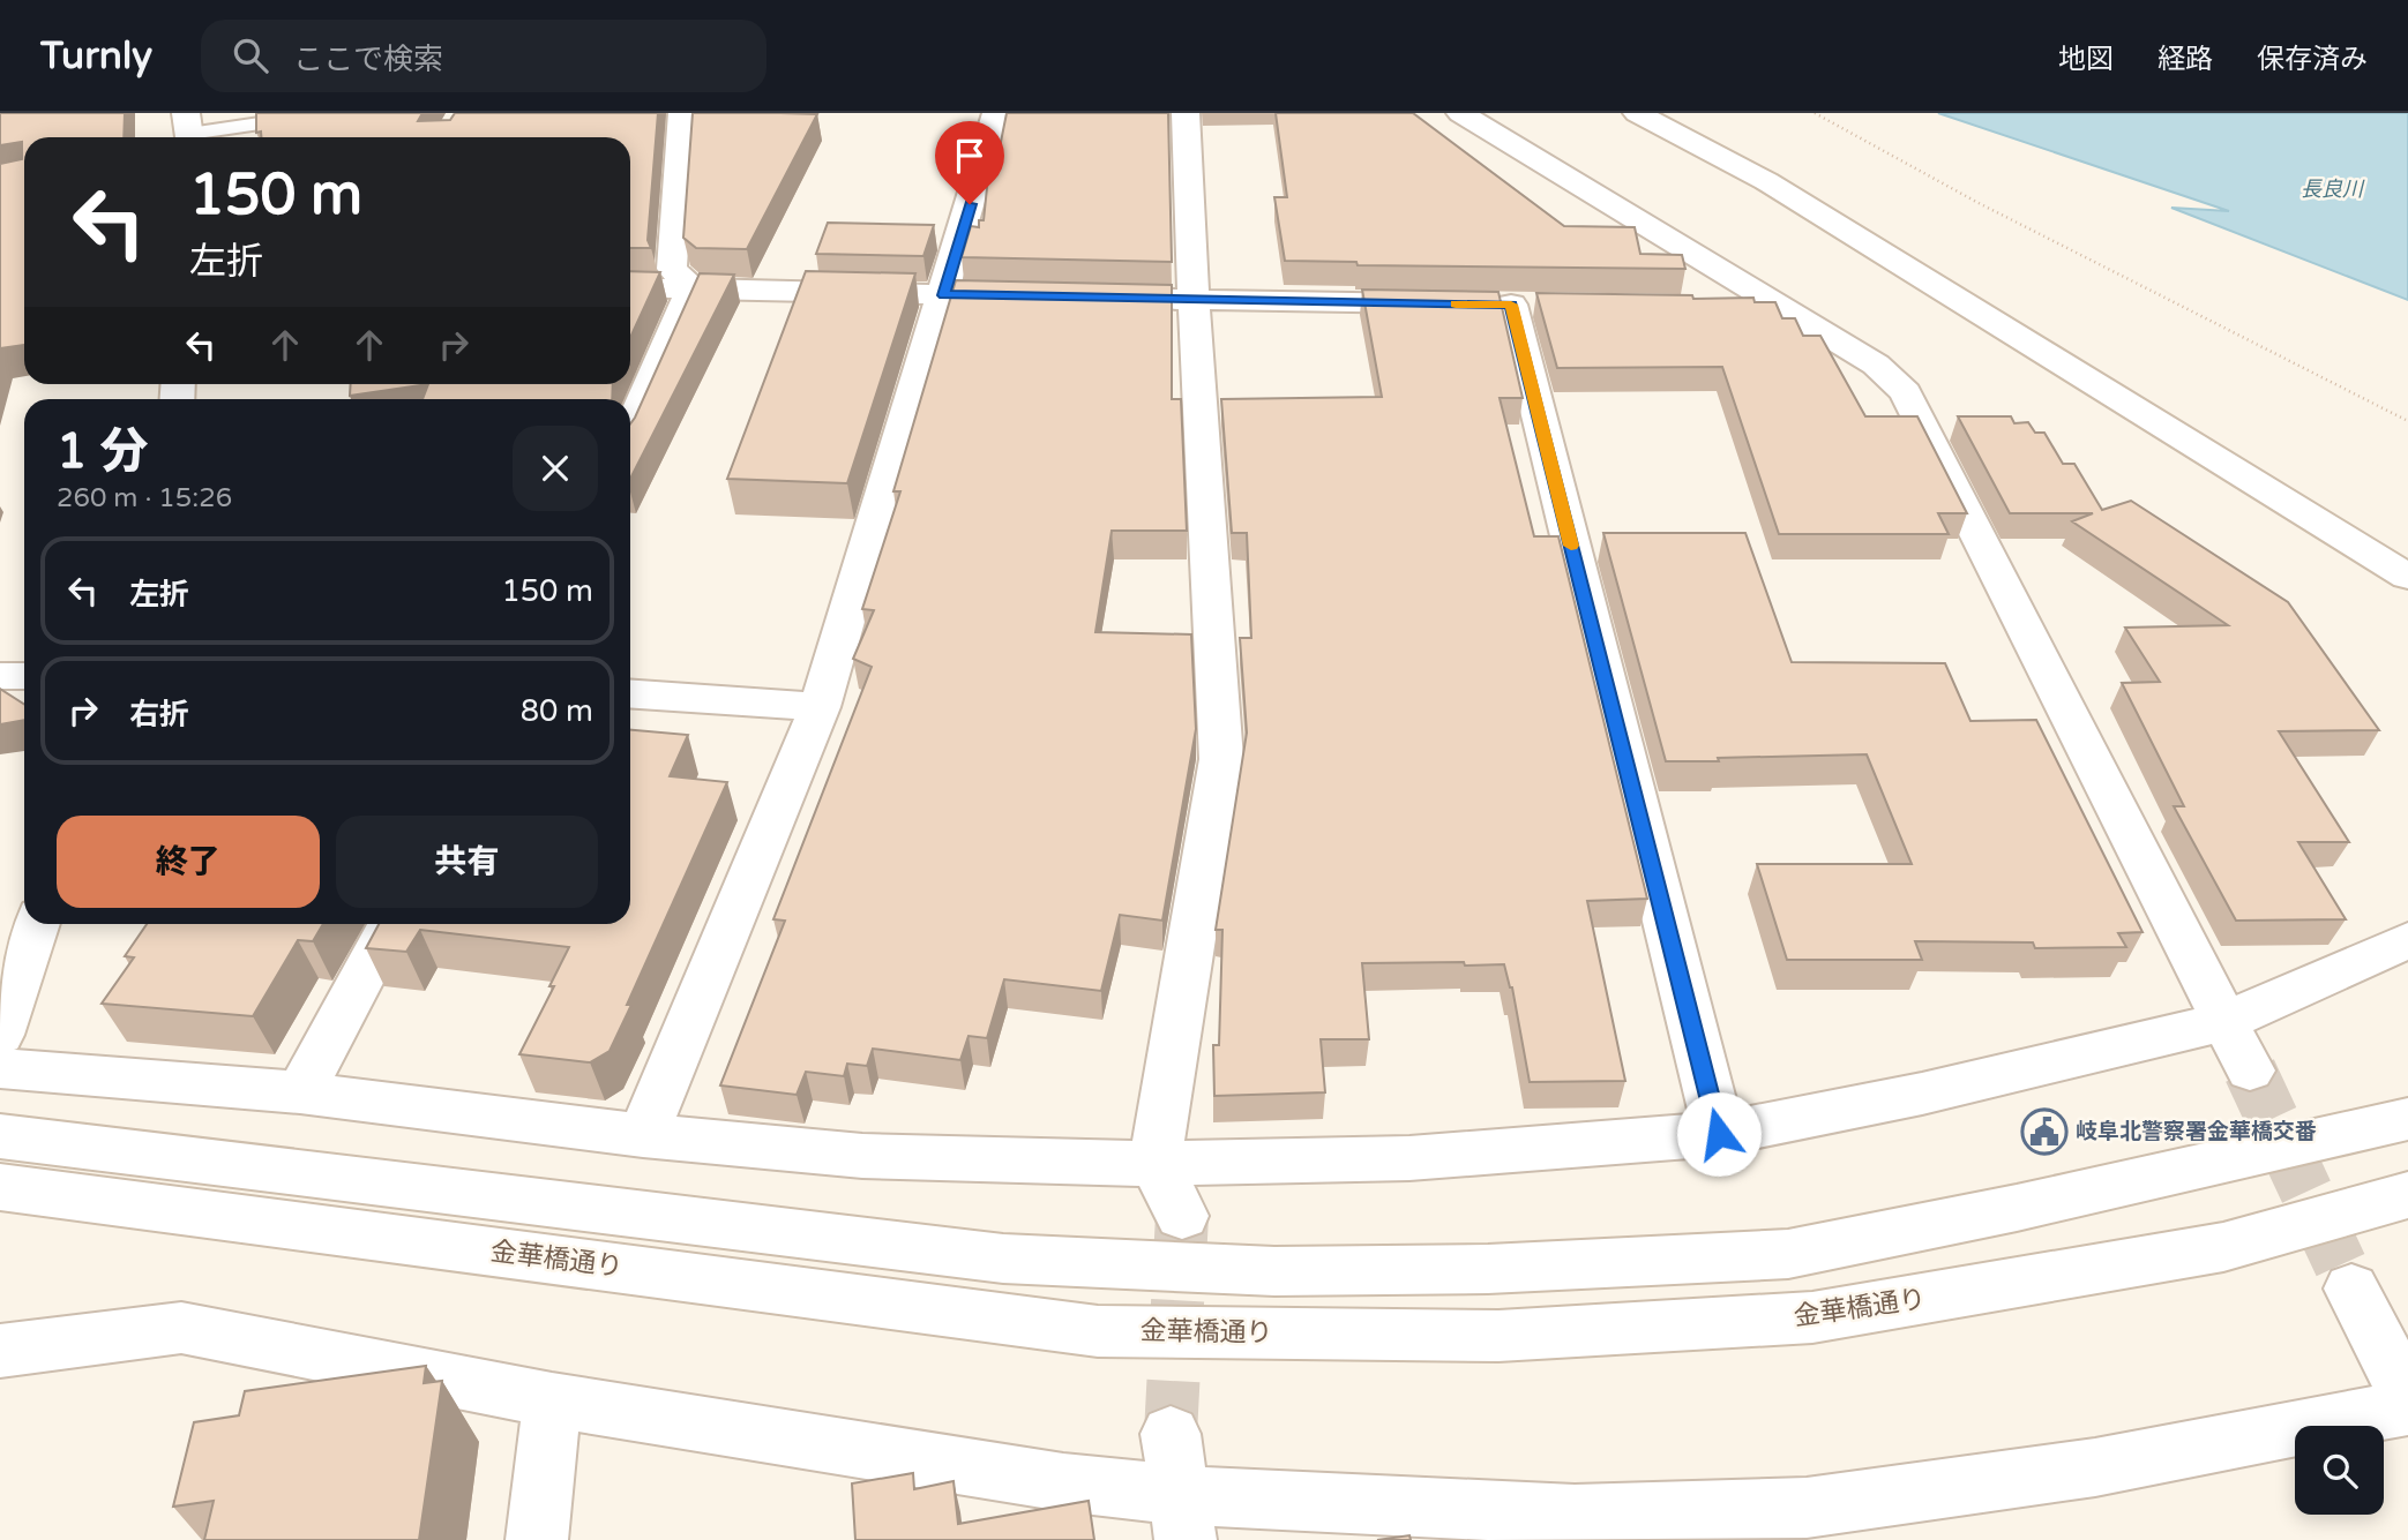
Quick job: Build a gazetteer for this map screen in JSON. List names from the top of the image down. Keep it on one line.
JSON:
{"streets":{"street":["金華橋通り"]},"water":["長良川"],"places":{"public building":["岐阜北警察署金華橋交番"]},"page":{"header":"Turnly","search":"ここで検索","nav":["地図","経路","保存済み"],"turn":["150 m","左折"],"heading":["1 分","260 m · 15:26"],"list":[{"name":"左折","value":"150 m"},{"name":"右折","value":"80 m"}],"buttons":["終了","共有"]}}
